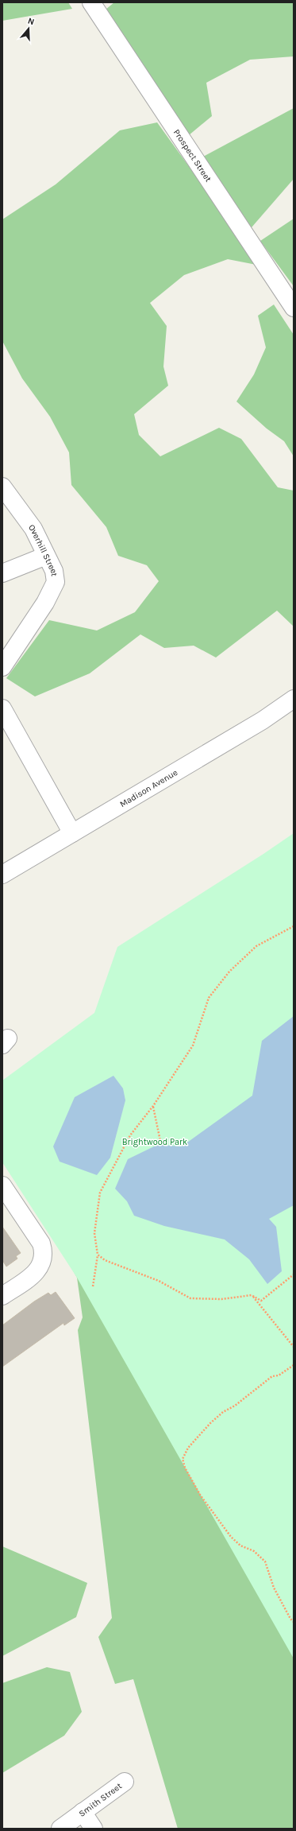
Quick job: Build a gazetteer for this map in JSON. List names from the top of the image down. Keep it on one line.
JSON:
{"streets":{"street":["Prospect Street","Overhill Street","Madison Avenue","Smith Street"]},"parks":["Brightwood Park"],"north":"top"}
